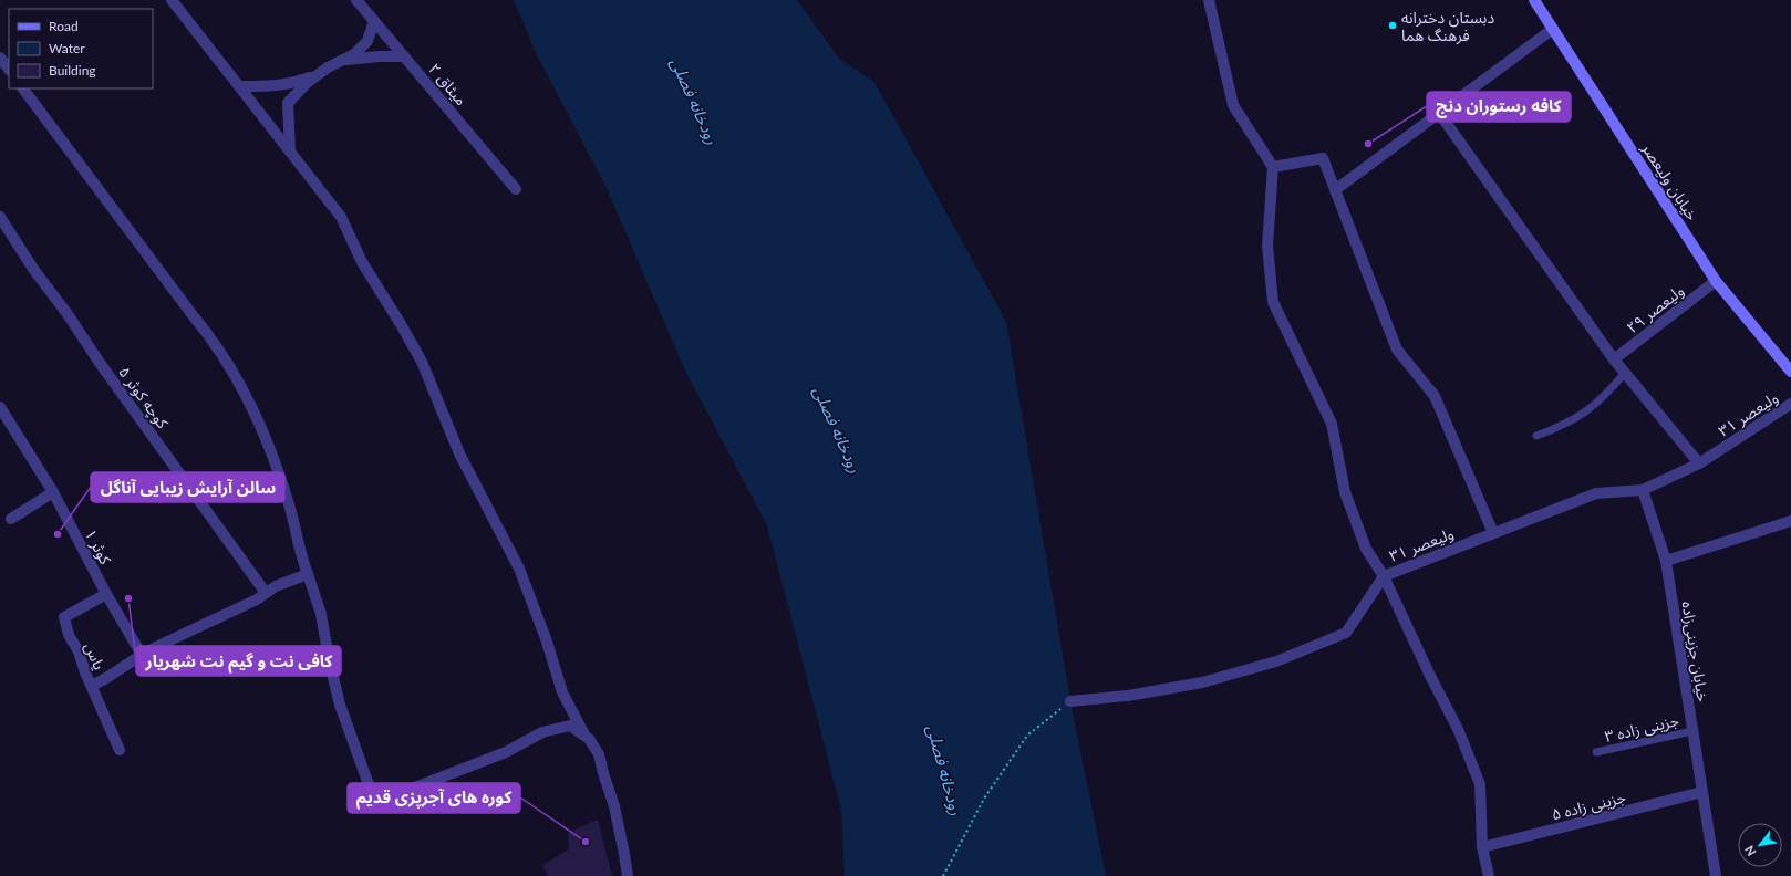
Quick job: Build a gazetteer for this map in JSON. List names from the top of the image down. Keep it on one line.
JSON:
{"streets":{"main road":["خیابان ولیعصر"],"street":["میثاق ۲","ولیعصر ۲۹","کوچه کوثر ۵","ولیعصر ۳۱","کوثر ۱","خیابان جزینی‌زاده","یاس","جزینی زاده ۵"],"lane":["جزینی زاده ۳"]},"crossings":[["خیابان ولیعصر","ولیعصر ۲۹"],["ولیعصر ۳۱","خیابان جزینی‌زاده"],["کوثر ۱","یاس"],["خیابان جزینی‌زاده","جزینی زاده ۳"],["خیابان جزینی‌زاده","جزینی زاده ۵"]],"water":["رودخانه فصلی"],"places":["دبستان دخترانه فرهنگ هما","کافه رستوران دنج","سالن آرایش زیبایی آناگل","کافی نت و گیم نت شهریار","کوره های آجرپزی قدیم"],"legend":["Road","Water","Building"],"north":"bottom left"}
